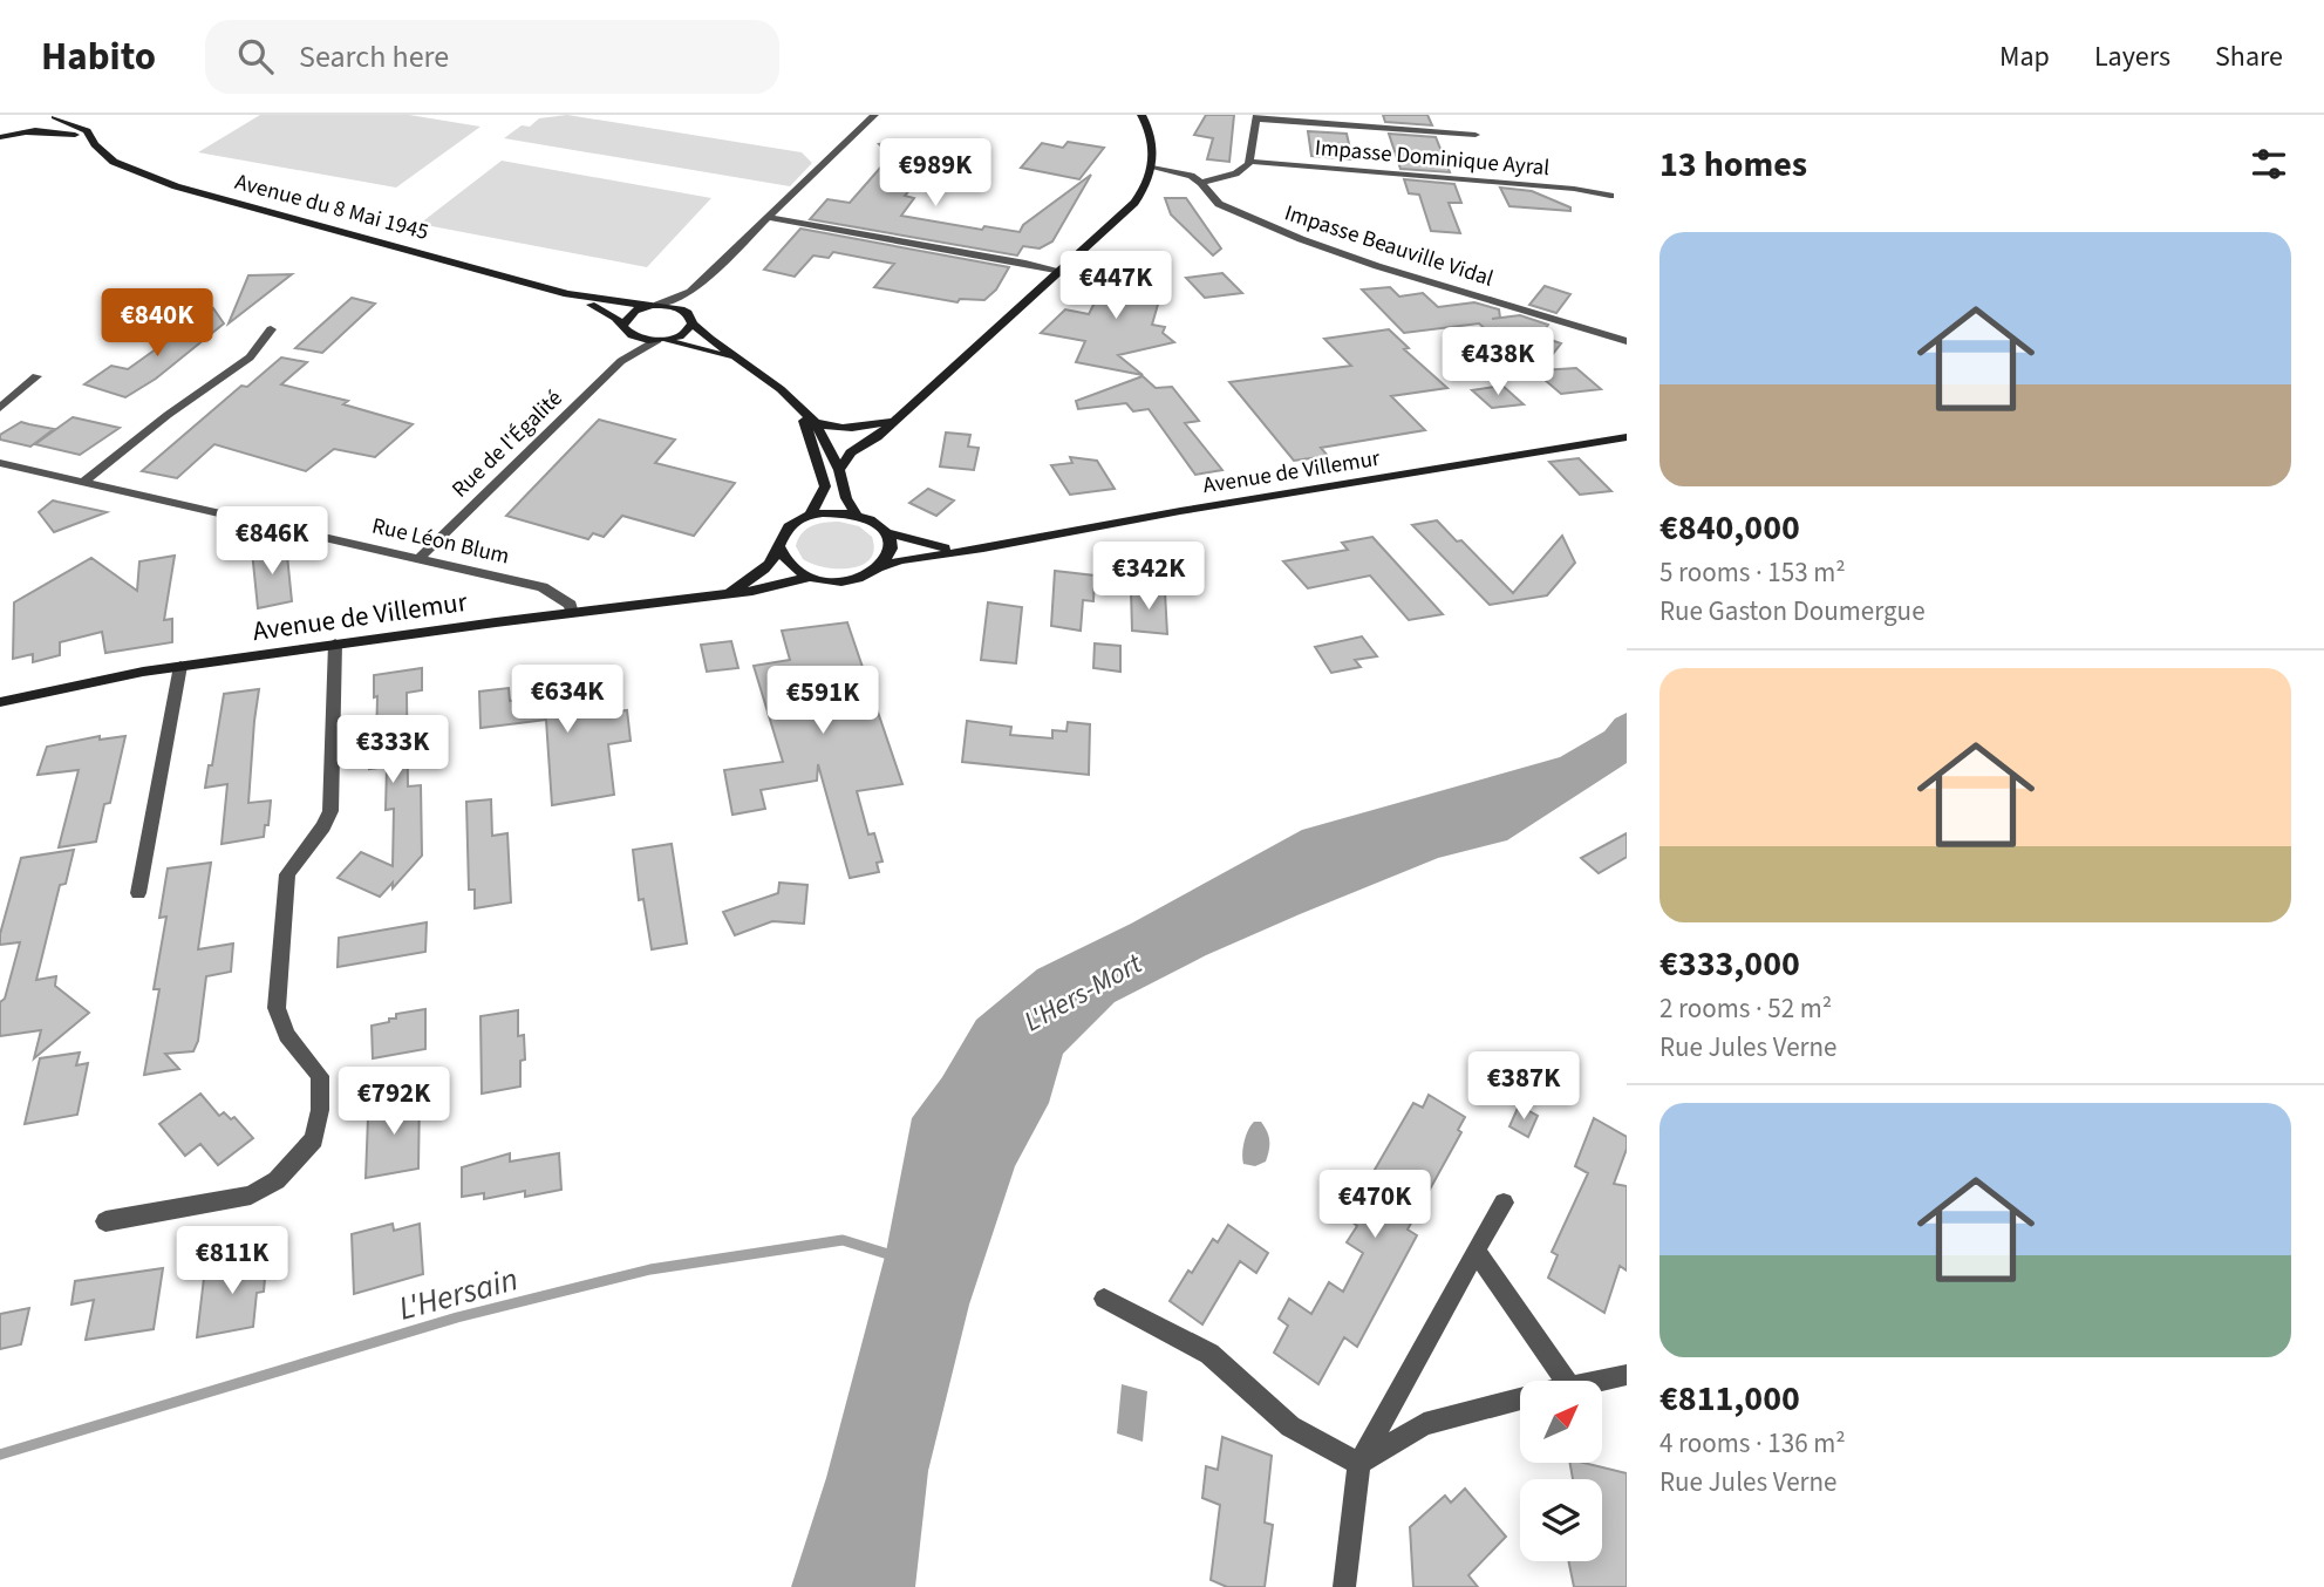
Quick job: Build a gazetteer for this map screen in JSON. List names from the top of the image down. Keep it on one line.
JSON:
{"streets":{"main road":["Avenue du 8 Mai 1945","Avenue de Villemur"],"street":["Impasse Dominique Ayral","Impasse Beauville Vidal","Rue de l'Égalité","Rue Léon Blum"]},"crossings":[["Avenue du 8 Mai 1945","Rue de l'Égalité"],["Rue de l'Égalité","Rue Léon Blum"],["Avenue de Villemur","Rue Léon Blum"]],"water":["L'Hers-Mort","L'Hersain"],"north":"top right","page":{"header":"Habito","search":"Search here","nav":["Map","Layers","Share"],"heading":"13 homes","price":["€989K","€447K","€840K","€438K","€846K","€342K","€634K","€591K","€333K","€387K","€792K","€470K","€811K"],"list":[{"name":"€840,000","note":"5 rooms · 153 m² · Rue Gaston Doumergue"},{"name":"€333,000","note":"2 rooms · 52 m² · Rue Jules Verne"},{"name":"€811,000","note":"4 rooms · 136 m² · Rue Jules Verne"}]}}
